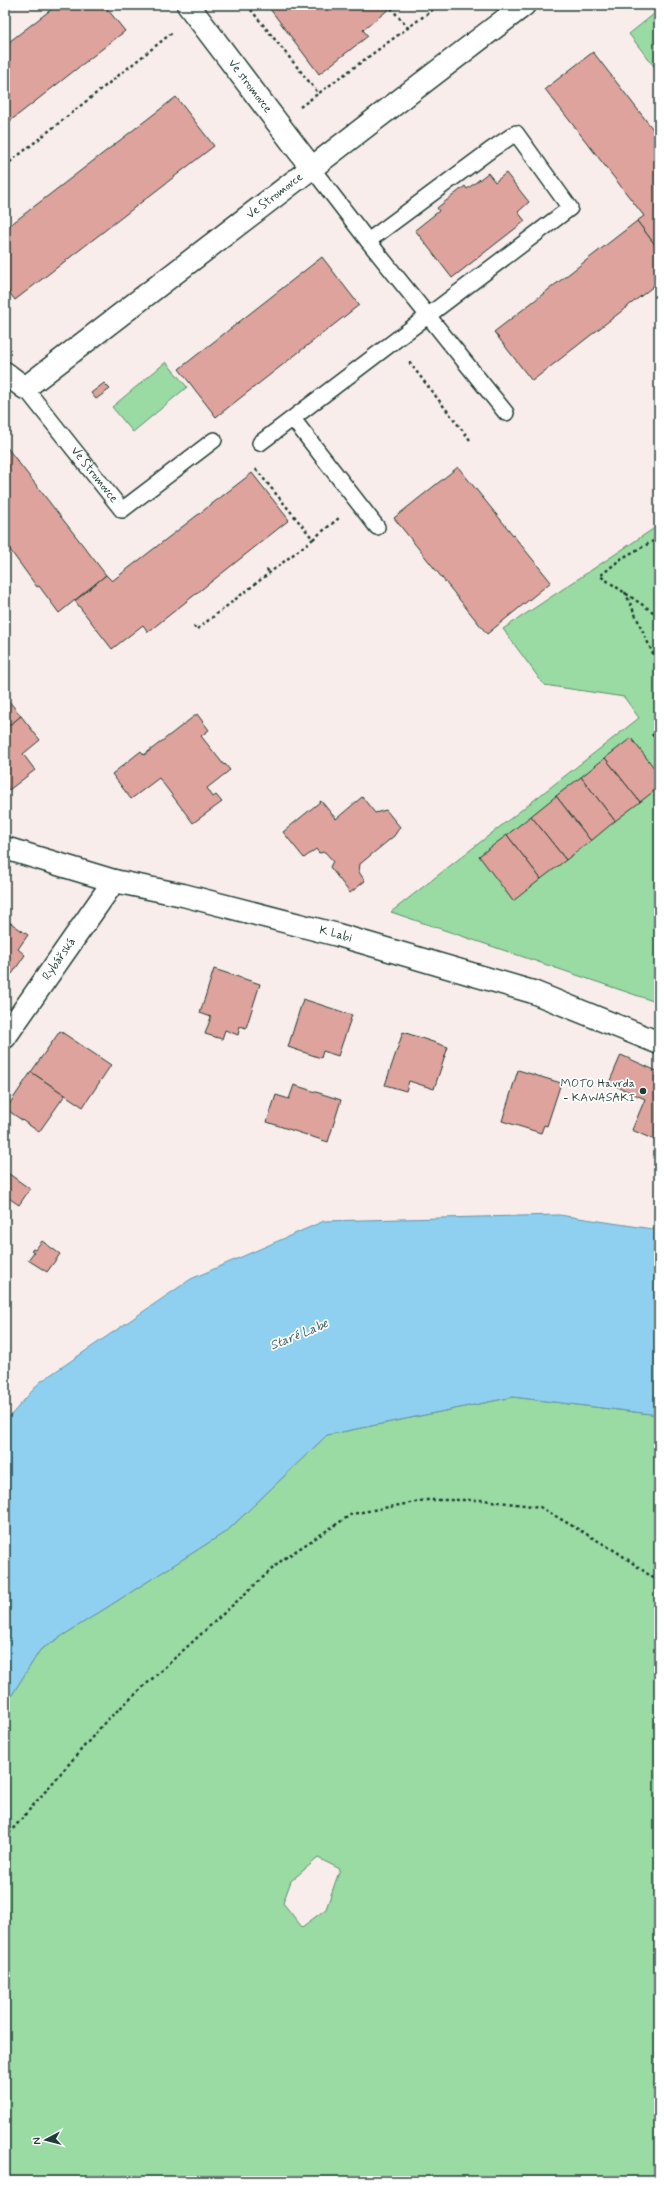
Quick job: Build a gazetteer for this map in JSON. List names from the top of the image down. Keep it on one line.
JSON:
{"streets":{"street":["Ve stromovce","Ve Stromovce","K Labi","Rybářská"]},"crossings":[["Ve stromovce","Ve Stromovce"],["K Labi","Rybářská"]],"water":["Staré Labe"],"places":["MOTO Havrda - KAWASAKI"],"north":"left"}
